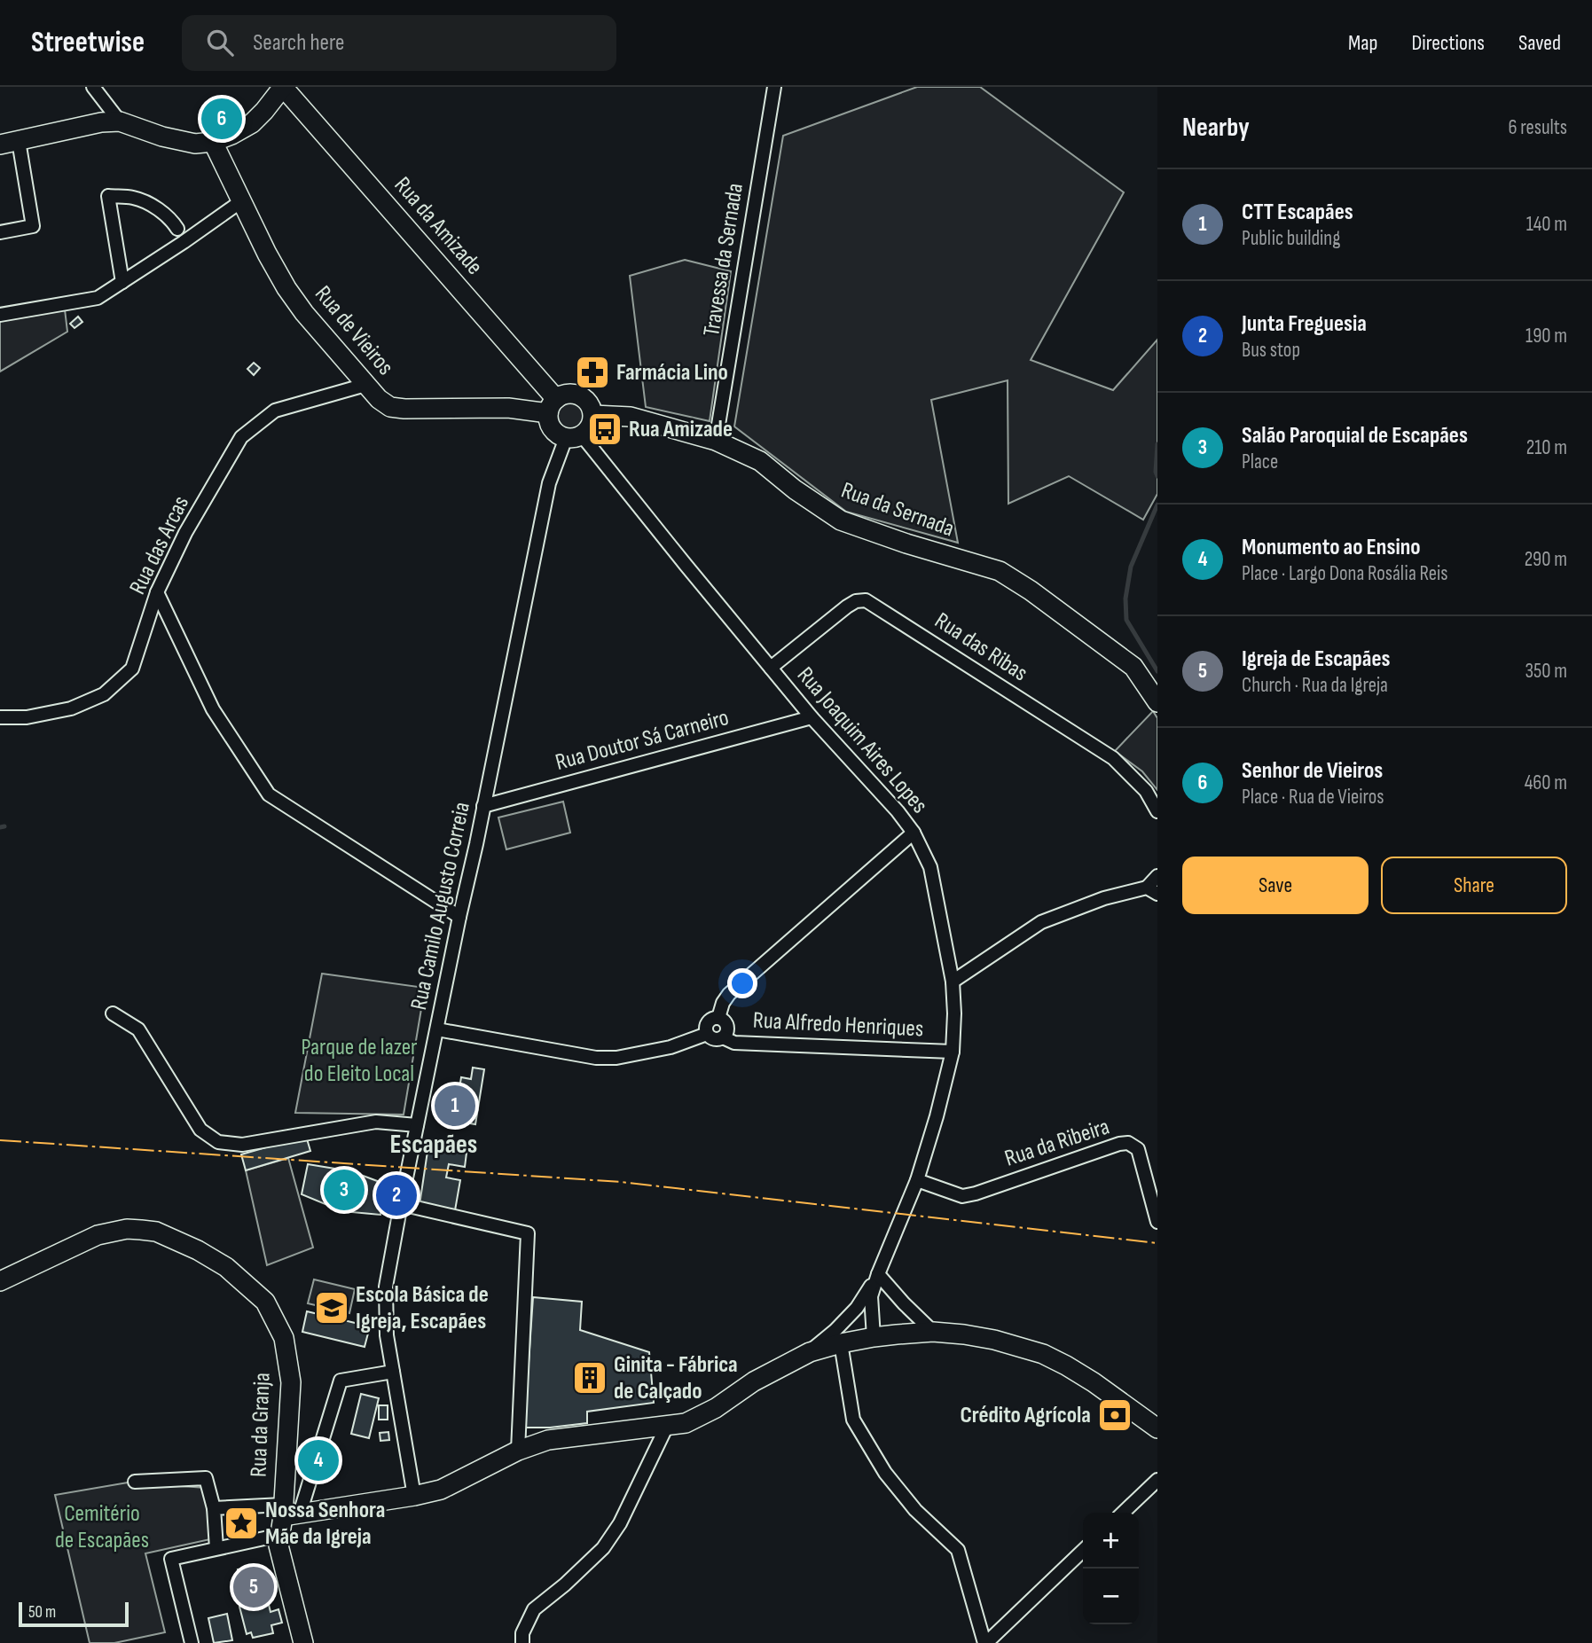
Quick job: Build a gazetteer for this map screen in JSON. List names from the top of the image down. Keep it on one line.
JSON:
{"streets":{"street":["Rua da Amizade","Travessa da Sernada","Rua de Vieiros","Rua da Sernada","Rua das Arcas","Rua das Ribas","Rua Doutor Sá Carneiro","Rua Joaquim Aires Lopes","Rua Camilo Augusto Correia","Rua Alfredo Henriques","Rua da Ribeira","Rua da Granja"]},"crossings":[["Rua da Amizade","Rua de Vieiros"],["Rua da Amizade","Rua da Sernada"],["Rua da Amizade","Rua Joaquim Aires Lopes"],["Rua da Amizade","Rua Camilo Augusto Correia"],["Travessa da Sernada","Rua da Sernada"],["Rua de Vieiros","Rua da Sernada"],["Rua de Vieiros","Rua das Arcas"],["Rua de Vieiros","Rua Joaquim Aires Lopes"],["Rua de Vieiros","Rua Camilo Augusto Correia"],["Rua da Sernada","Rua Joaquim Aires Lopes"],["Rua da Sernada","Rua Camilo Augusto Correia"],["Rua das Ribas","Rua Joaquim Aires Lopes"],["Rua Doutor Sá Carneiro","Rua Joaquim Aires Lopes"],["Rua Doutor Sá Carneiro","Rua Camilo Augusto Correia"],["Rua Joaquim Aires Lopes","Rua Camilo Augusto Correia"],["Rua Joaquim Aires Lopes","Rua Alfredo Henriques"],["Rua Joaquim Aires Lopes","Rua da Ribeira"]],"districts":["Escapães"],"parks":["Parque de lazer do Eleito Local","Cemitério de Escapães"],"places":{"pharmacy":["Farmácia Lino"],"bus stop":["Rua Amizade"],"school or university":["Escola Básica de Igreja, Escapães"],"building":["Ginita - Fábrica de Calçado"],"bank":["Crédito Agrícola"],"place":["Nossa Senhora Mãe da Igreja"]},"scale_bar":"50 m","page":{"header":"Streetwise","search":"Search here","nav":["Map","Directions","Saved"],"heading":["Nearby","6 results"],"pins":["6","1","3","2","4","5"],"list":[{"mark":"1","name":"CTT Escapães","note":"Public building","value":"140 m"},{"mark":"2","name":"Junta Freguesia","note":"Bus stop","value":"190 m"},{"mark":"3","name":"Salão Paroquial de Escapães","note":"Place","value":"210 m"},{"mark":"4","name":"Monumento ao Ensino","note":"Place · Largo Dona Rosália Reis","value":"290 m"},{"mark":"5","name":"Igreja de Escapães","note":"Church · Rua da Igreja","value":"350 m"},{"mark":"6","name":"Senhor de Vieiros","note":"Place · Rua de Vieiros","value":"460 m"}],"buttons":["Save","Share"],"map_buttons":["+","−"],"scale":"50 m"}}
